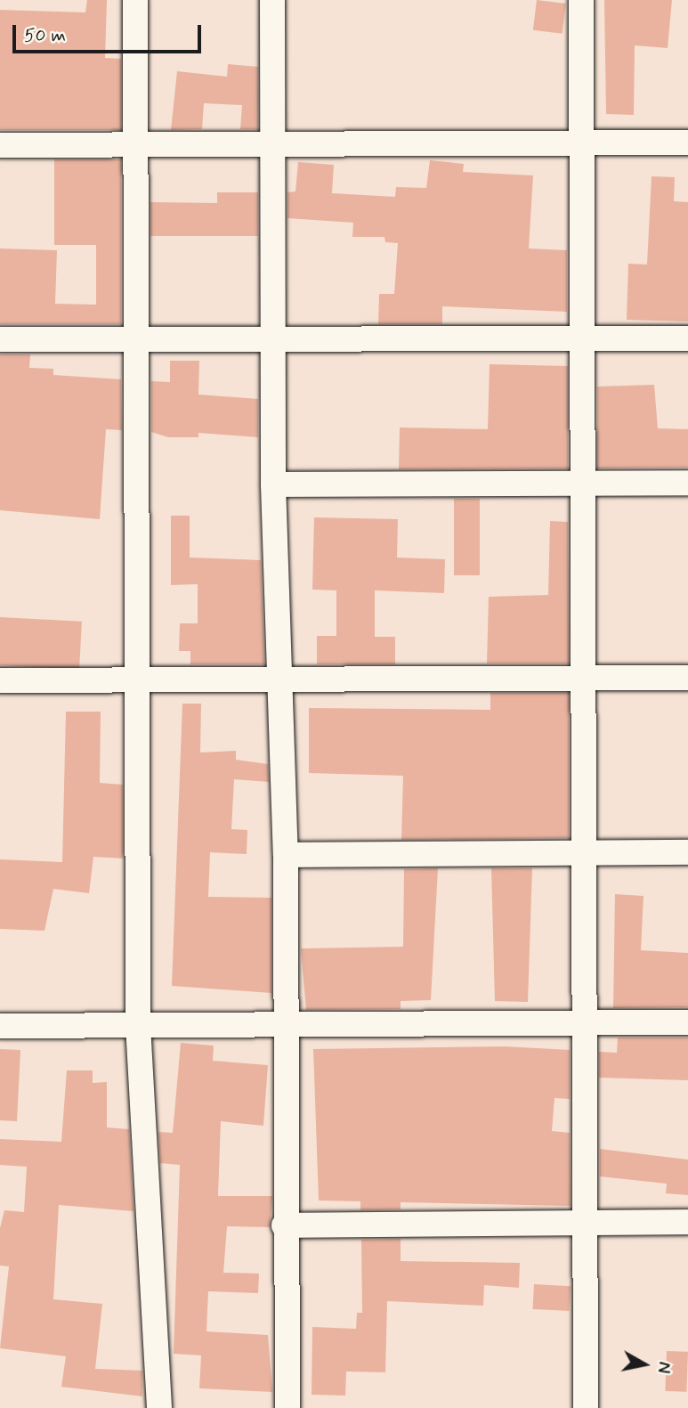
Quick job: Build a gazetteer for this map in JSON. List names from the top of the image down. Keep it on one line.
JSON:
{"scale_bar":"50 m","north":"right"}
